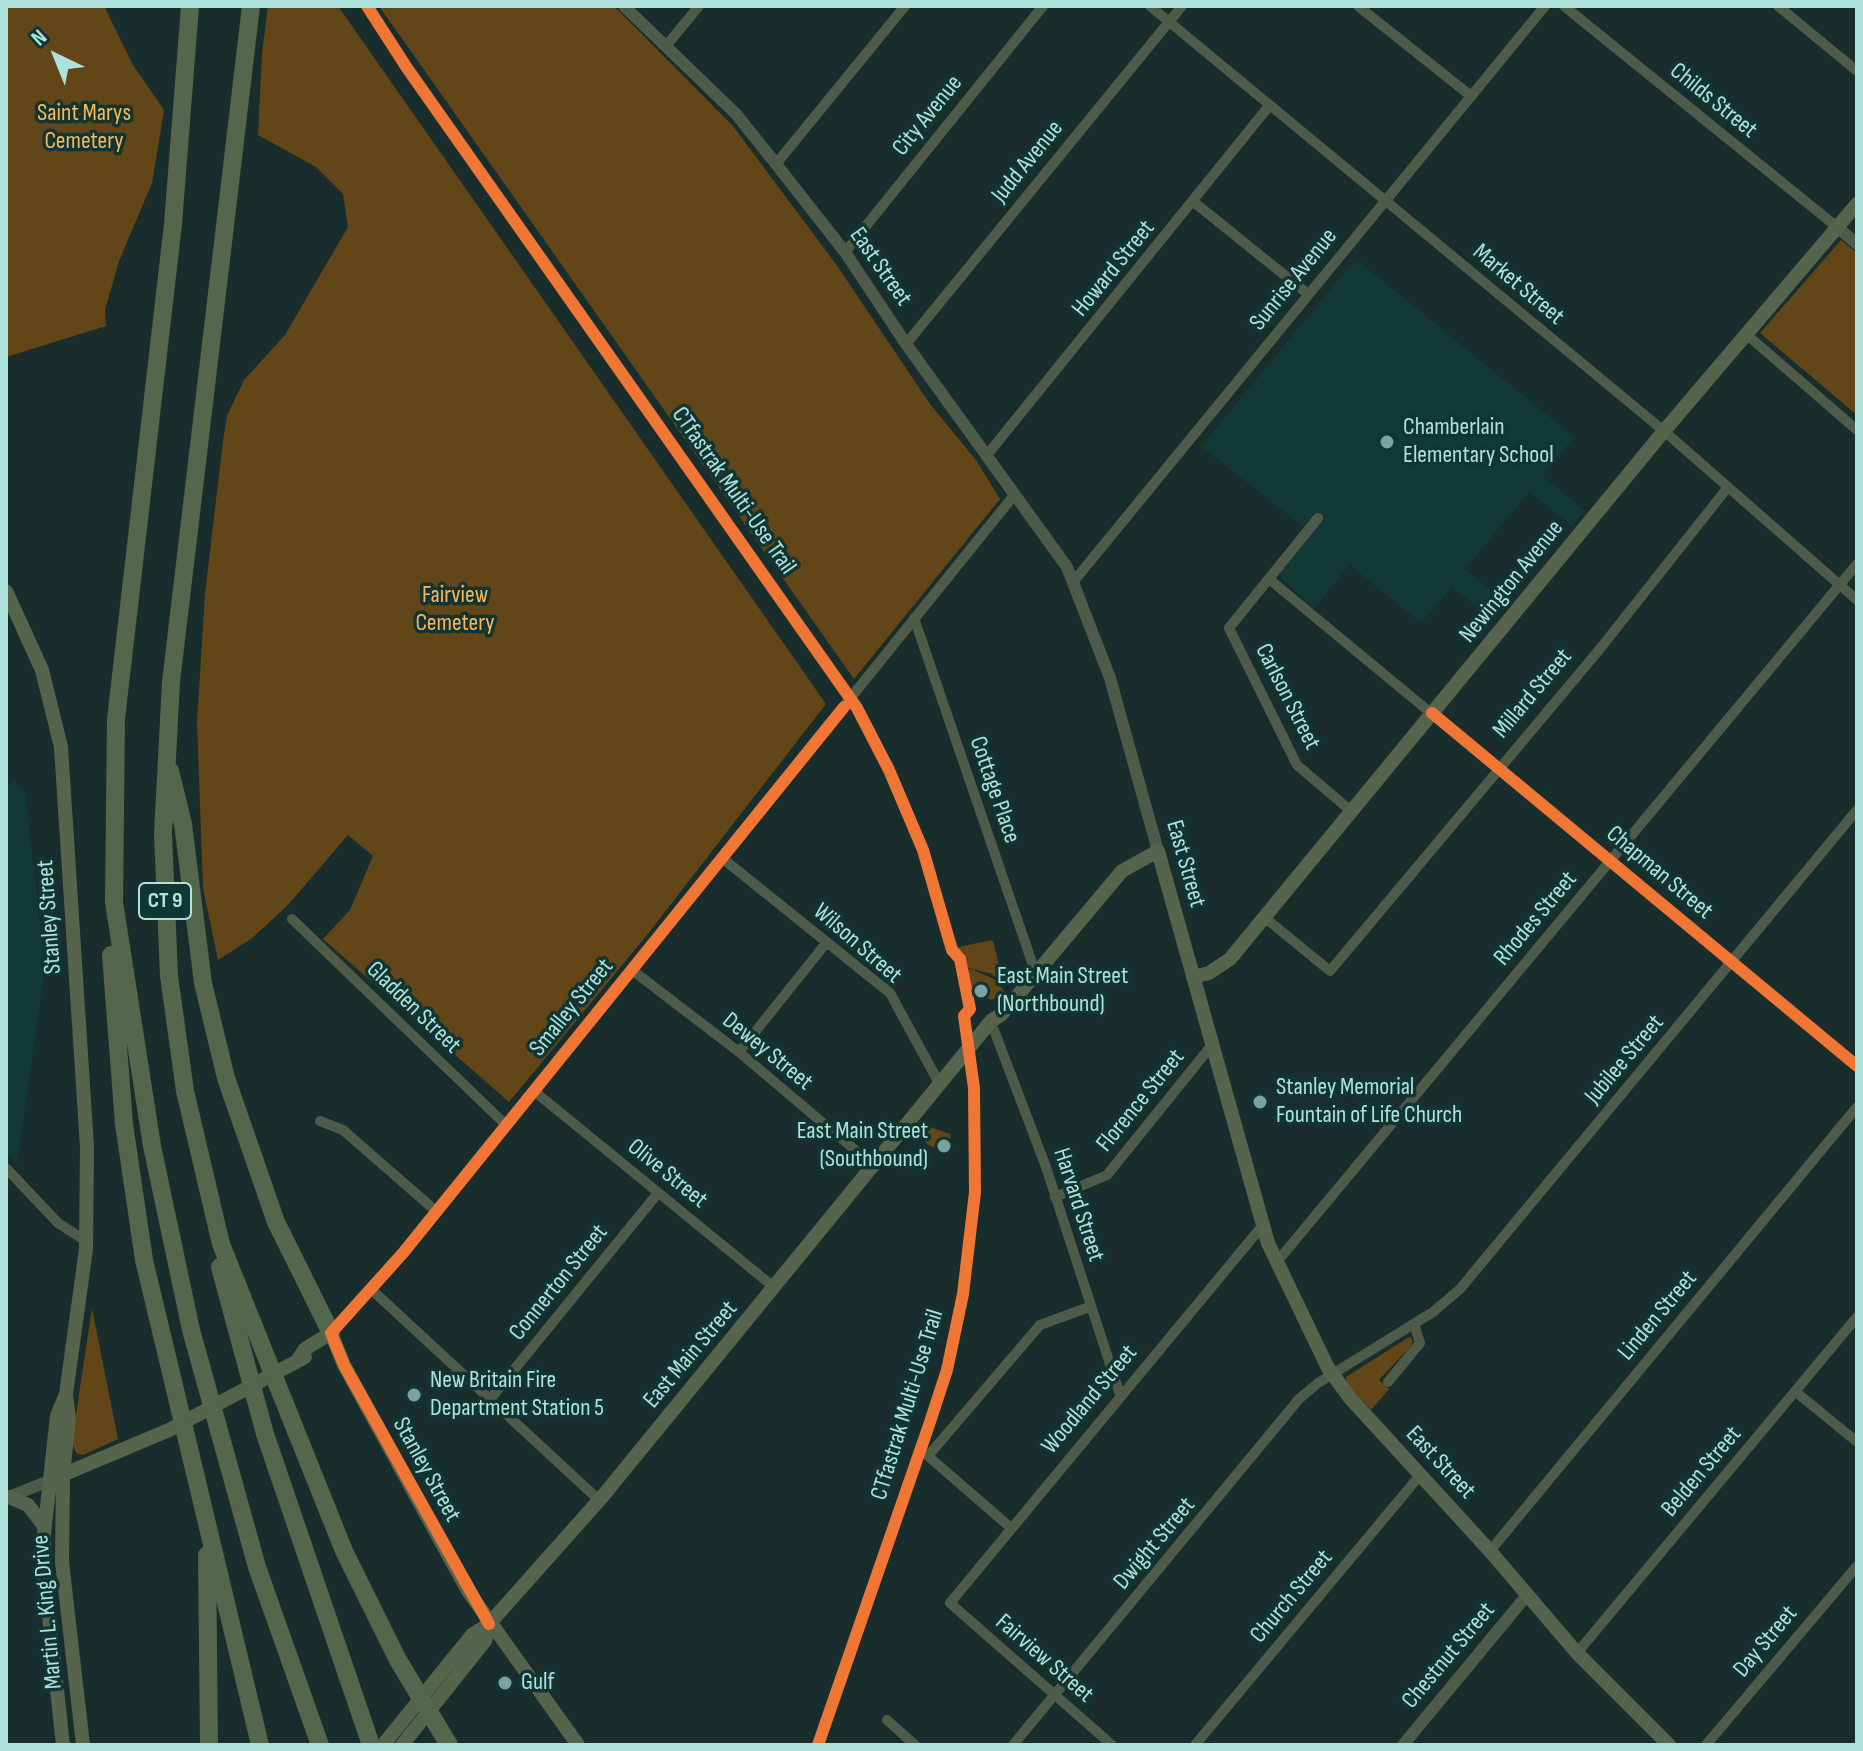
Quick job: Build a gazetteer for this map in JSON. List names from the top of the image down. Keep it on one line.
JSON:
{"streets":{"highway":["CT 9"],"main road":["East Street","Newington Avenue","Stanley Street","East Main Street","Martin L. King Drive"],"street":["Childs Street","City Avenue","Judd Avenue","Howard Street","Sunrise Avenue","Market Street","Millard Street","Carlson Street","Cottage Place","Chapman Street","Rhodes Street","Wilson Street","Gladden Street","Smalley Street","Dewey Street","Jubilee Street","Florence Street","Olive Street","Harvard Street","Connerton Street","Linden Street","Woodland Street","Belden Street","Dwight Street","Church Street","Day Street","Chestnut Street","Fairview Street"],"cycle path":["CTfastrak Multi-Use Trail"]},"crossings":[["Childs Street","Newington Avenue"],["City Avenue","East Street"],["Judd Avenue","East Street"],["Judd Avenue","Market Street"],["East Street","Howard Street"],["East Street","Sunrise Avenue"],["East Street","Newington Avenue"],["East Street","Rhodes Street"],["East Street","Smalley Street"],["East Street","Jubilee Street"],["East Street","Florence Street"],["East Street","Linden Street"],["East Street","East Main Street"],["East Street","Woodland Street"],["East Street","Belden Street"],["East Street","Dwight Street"],["East Street","Church Street"],["East Street","Chestnut Street"],["Howard Street","Market Street"],["Sunrise Avenue","Market Street"],["Market Street","Newington Avenue"],["Market Street","Millard Street"],["Market Street","Rhodes Street"],["Newington Avenue","Millard Street"],["Newington Avenue","Carlson Street"],["Newington Avenue","Chapman Street"],["Millard Street","Chapman Street"],["Carlson Street","Chapman Street"],["Cottage Place","Smalley Street"],["Cottage Place","East Main Street"],["Chapman Street","Rhodes Street"],["Chapman Street","Jubilee Street"],["Stanley Street","Smalley Street"],["Stanley Street","East Main Street"],["Stanley Street","Martin L. King Drive"],["Wilson Street","Smalley Street"],["Wilson Street","East Main Street"],["Gladden Street","Smalley Street"],["Smalley Street","Dewey Street"],["Smalley Street","Olive Street"],["Dewey Street","East Main Street"],["Jubilee Street","Dwight Street"],["Florence Street","Harvard Street"],["Olive Street","Connerton Street"],["Olive Street","East Main Street"],["Harvard Street","East Main Street"],["Harvard Street","Woodland Street"],["Woodland Street","Fairview Street"],["Dwight Street","Fairview Street"]],"parks":["Saint Marys Cemetery","Fairview Cemetery"],"places":["Chamberlain Elementary School","East Main Street (Northbound)","Stanley Memorial Fountain of Life Church","East Main Street (Southbound)","New Britain Fire Department Station 5","Gulf"],"north":"top left"}
